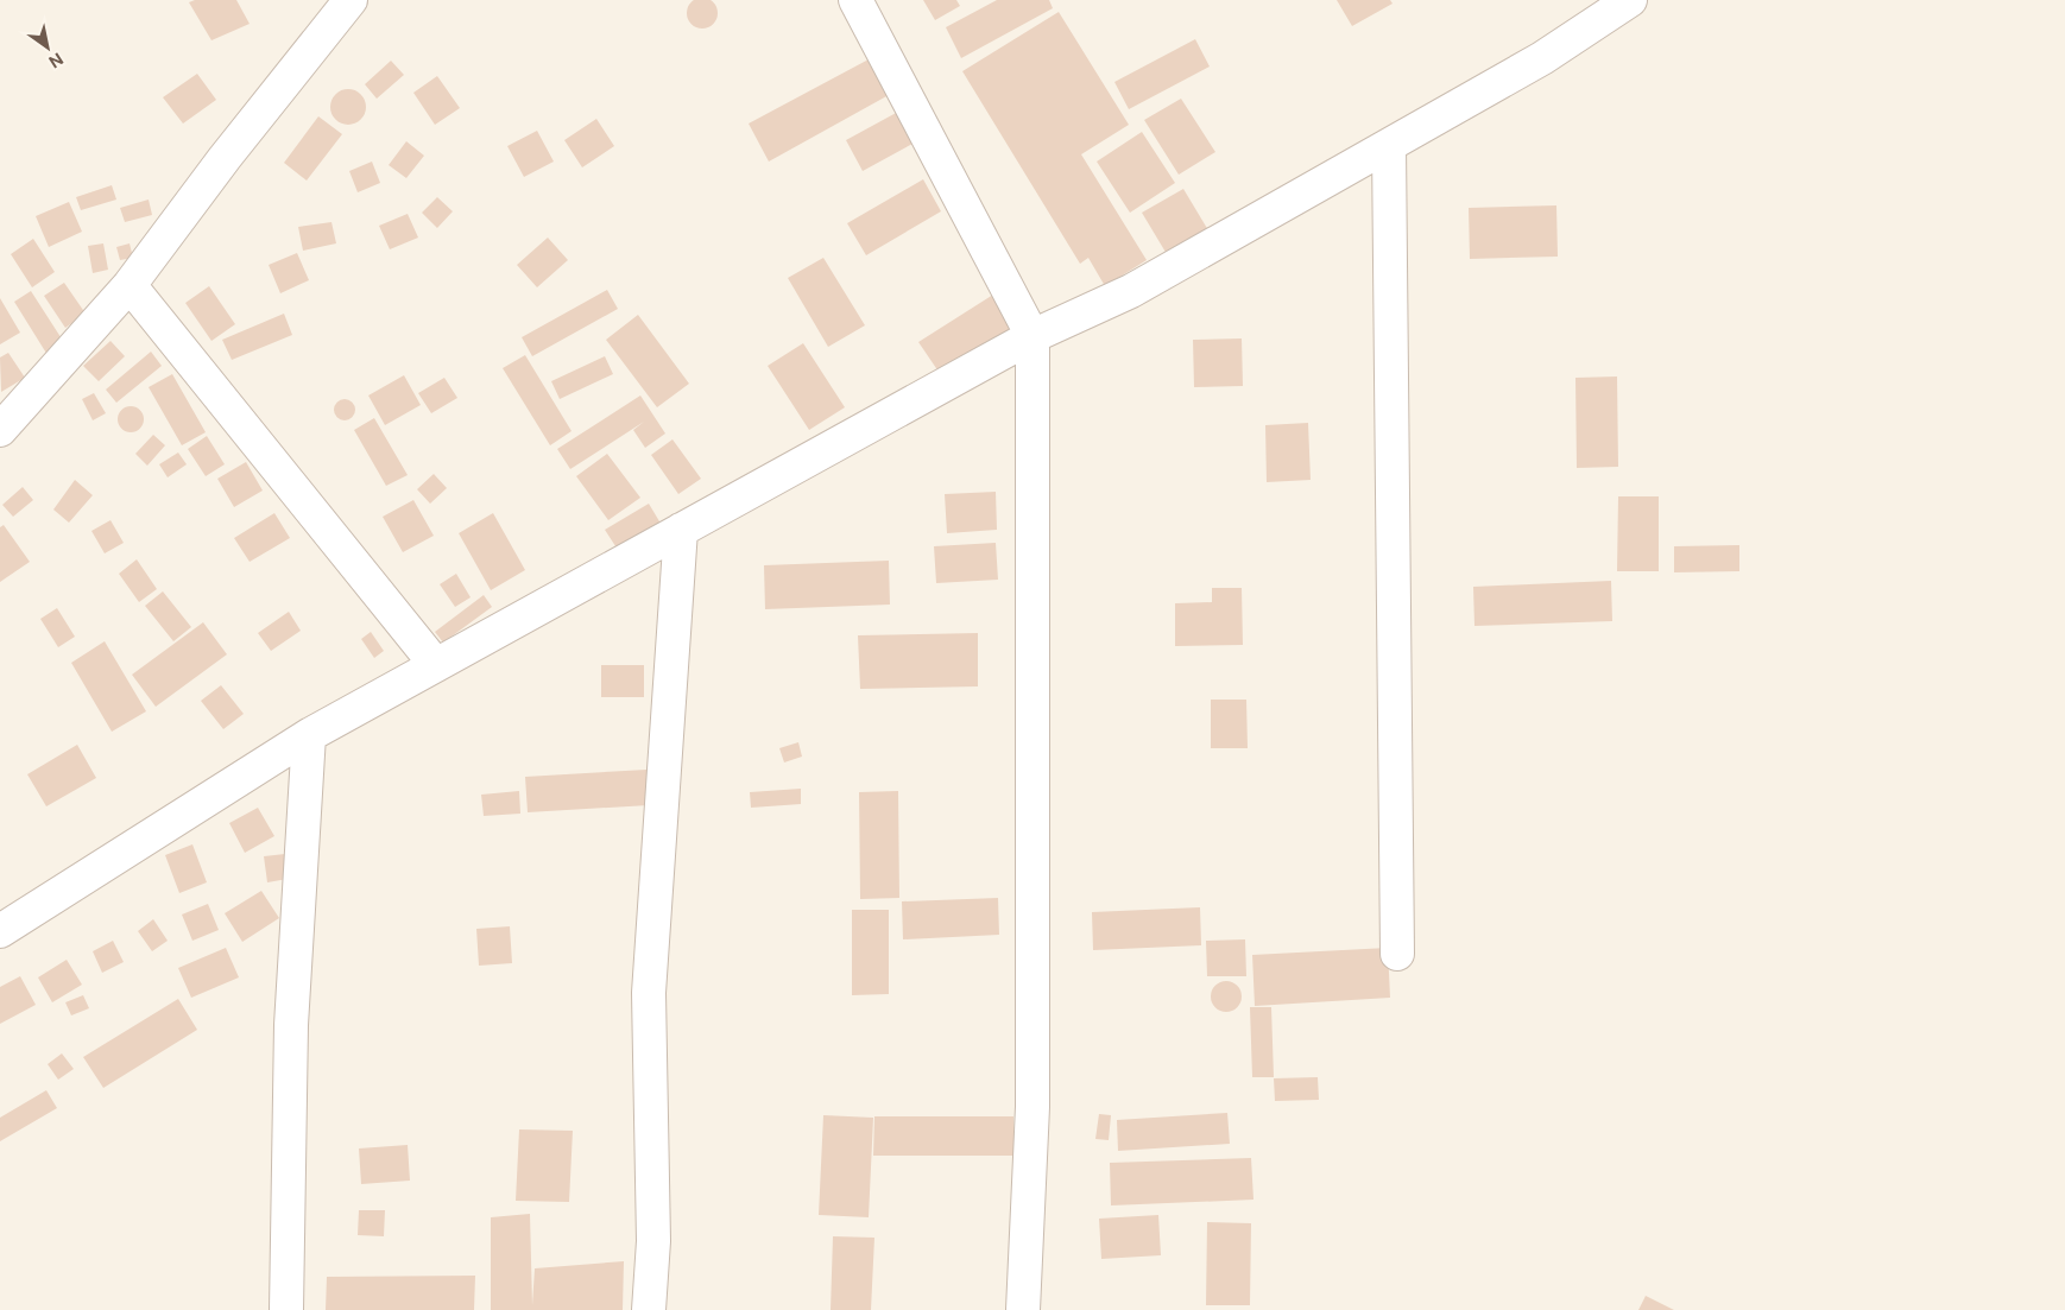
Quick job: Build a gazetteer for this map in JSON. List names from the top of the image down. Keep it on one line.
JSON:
{"north":"bottom right"}
